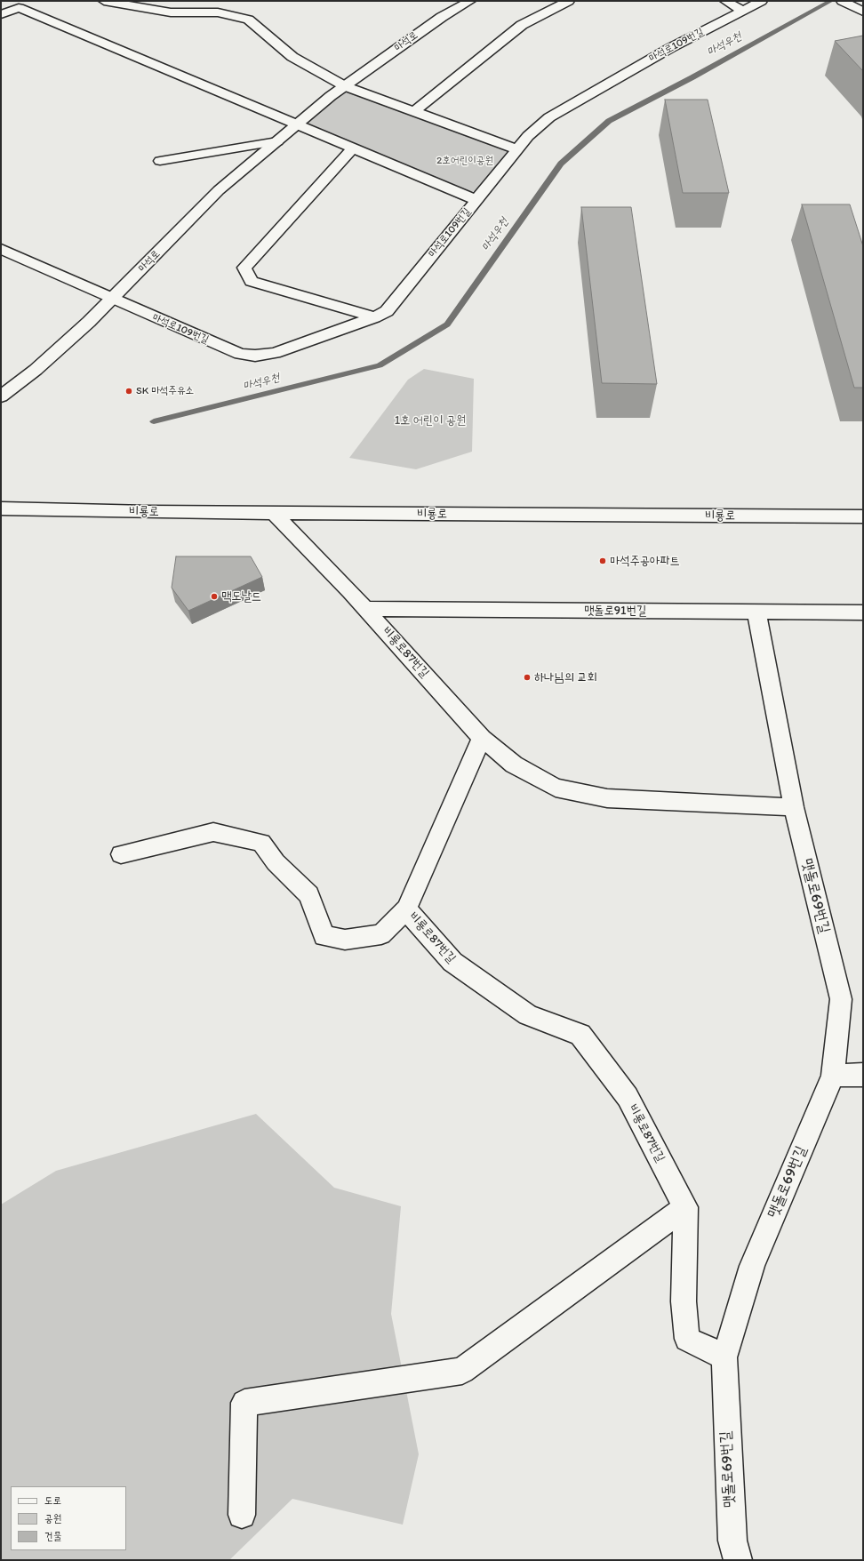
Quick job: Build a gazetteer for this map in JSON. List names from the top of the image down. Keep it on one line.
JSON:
{"streets":{"street":["마석로","마석로109번길","비룡로","맷돌로91번길","비룡로87번길","맷돌로69번길"]},"crossings":[["마석로","마석로109번길"],["비룡로","비룡로87번길"],["맷돌로91번길","비룡로87번길"],["맷돌로91번길","맷돌로69번길"],["비룡로87번길","맷돌로69번길"]],"water":["마석우천"],"parks":["2호어린이공원","1호 어린이 공원"],"places":["SK 마석주유소","마석주공아파트","맥도날드","하나님의 교회"],"legend":["도로","공원","건물"]}
